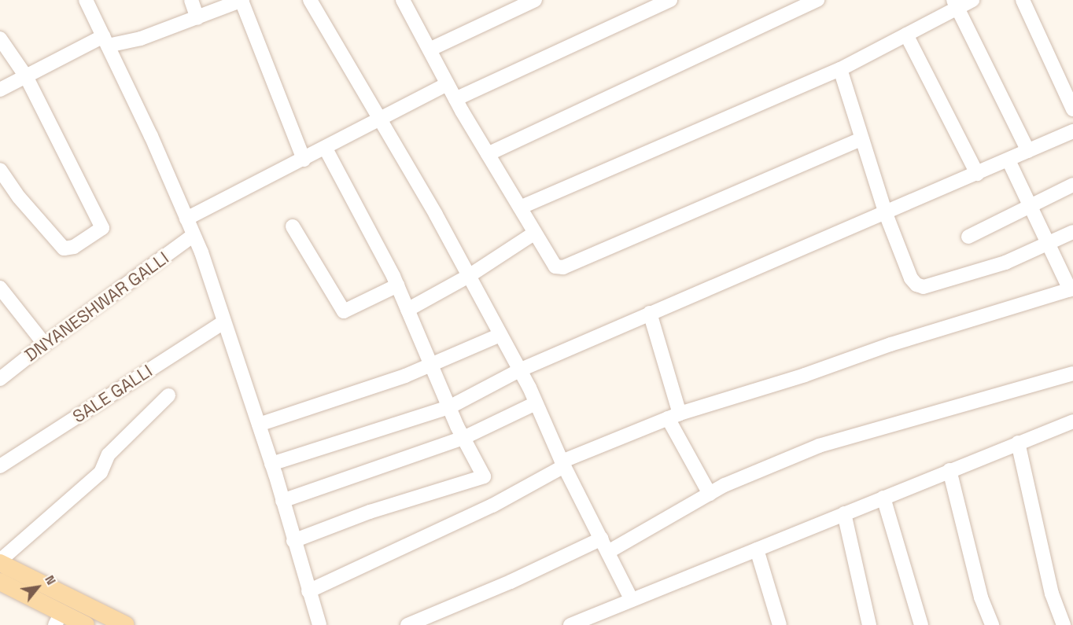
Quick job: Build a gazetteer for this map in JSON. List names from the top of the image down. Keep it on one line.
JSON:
{"streets":{"street":["DNYANESHWAR GALLI","SALE GALLI"]},"north":"top right"}
